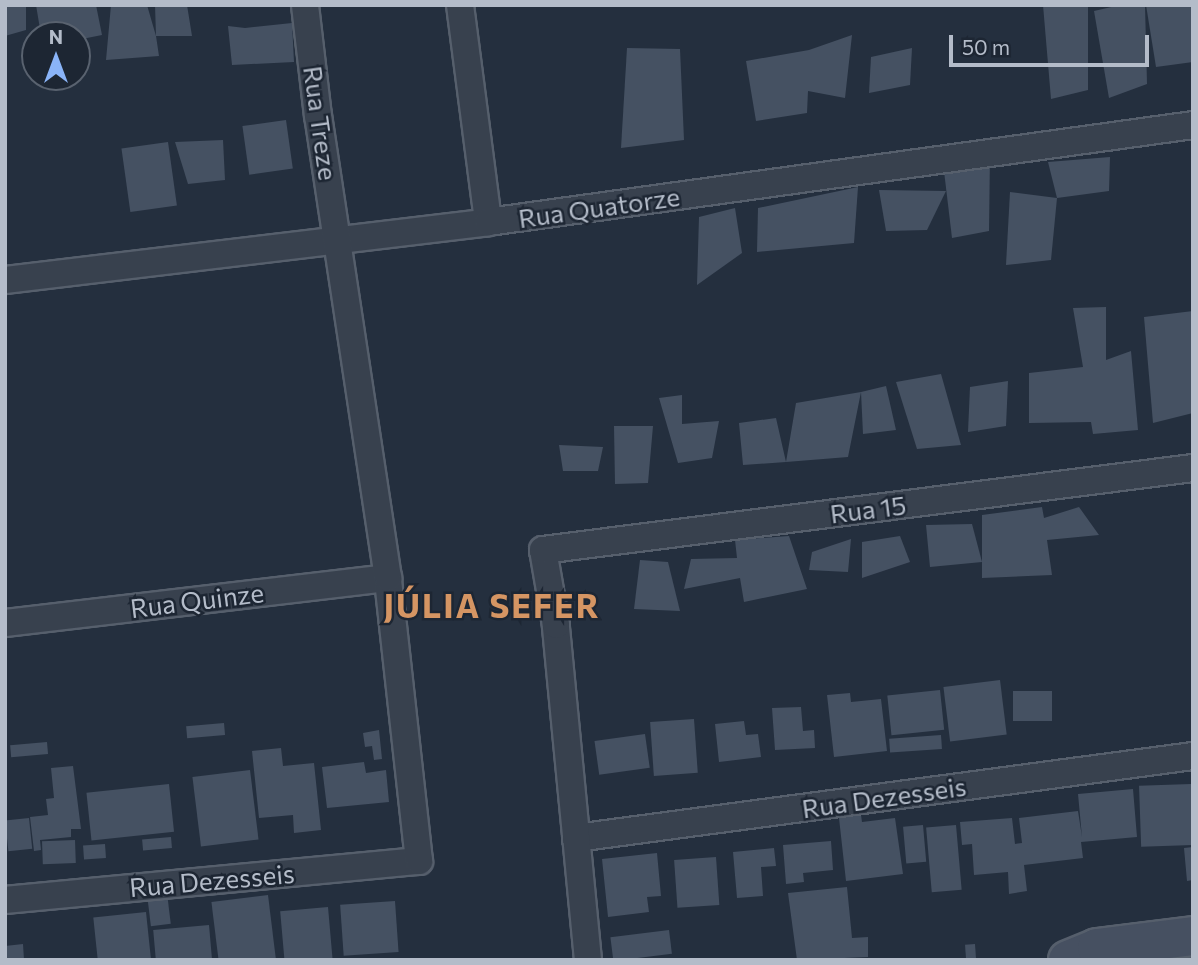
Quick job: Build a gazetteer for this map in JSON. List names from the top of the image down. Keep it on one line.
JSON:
{"streets":{"street":["Rua Treze","Rua Quatorze","Rua 15","Rua Quinze","Rua Dezesseis"]},"crossings":[["Rua Treze","Rua Quatorze"],["Rua 15","Rua Dezesseis"],["Rua Quinze","Rua Dezesseis"]],"districts":["JÚLIA SEFER"],"scale_bar":"50 m","north":"top"}
